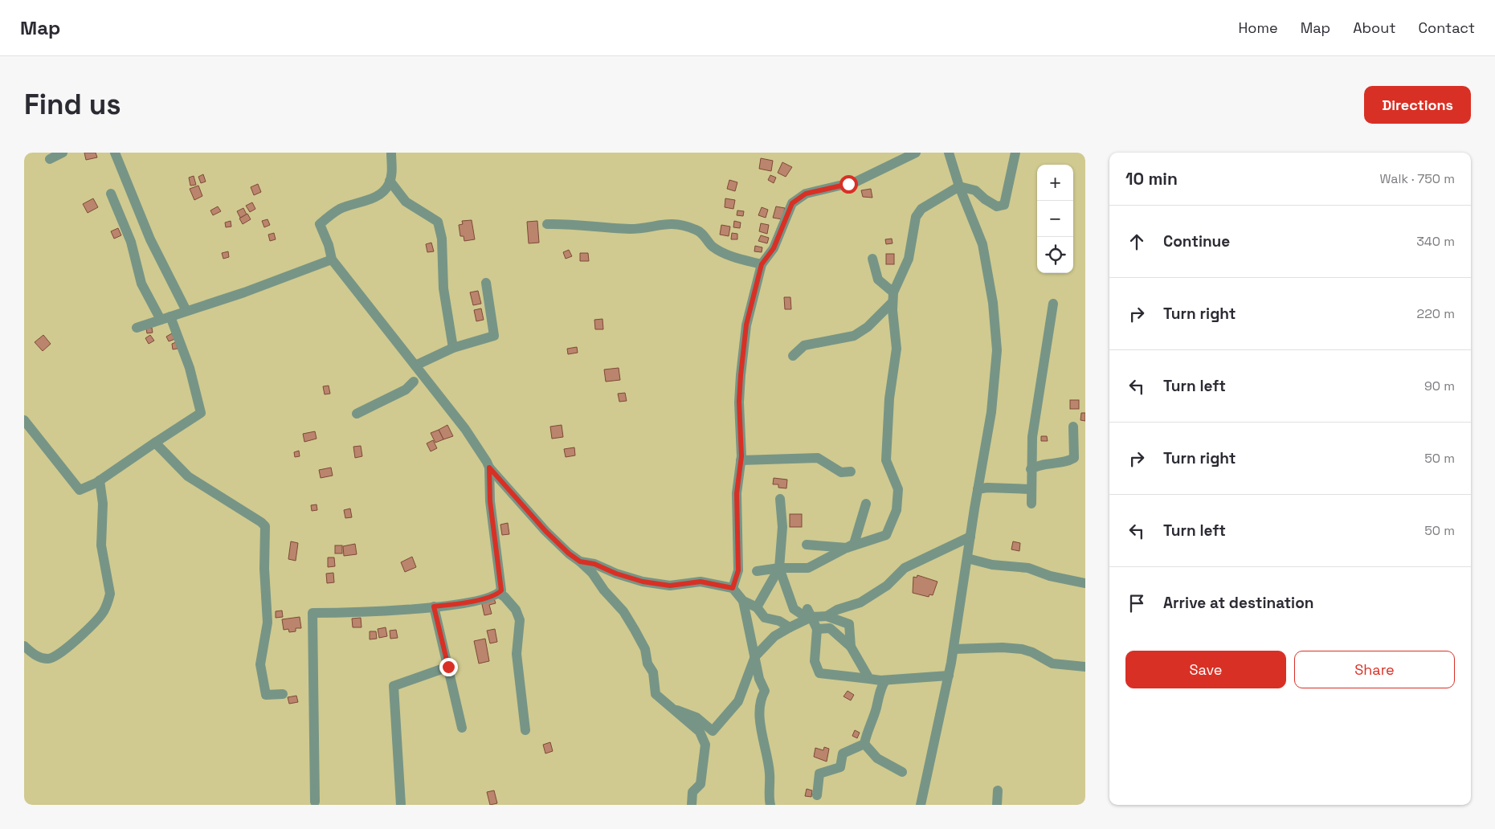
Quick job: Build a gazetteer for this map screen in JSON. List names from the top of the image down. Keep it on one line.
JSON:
{"page":{"header":"Map","nav":["Home","Map","About","Contact"],"buttons":["Directions",["Save","Share"]],"title":"Find us","heading":["10 min","Walk · 750 m"],"map_buttons":["+","−"],"list":[["Continue","340 m"],["Turn right","220 m"],["Turn left","90 m"],["Turn right","50 m"],["Turn left","50 m"],"Arrive at destination"]}}
